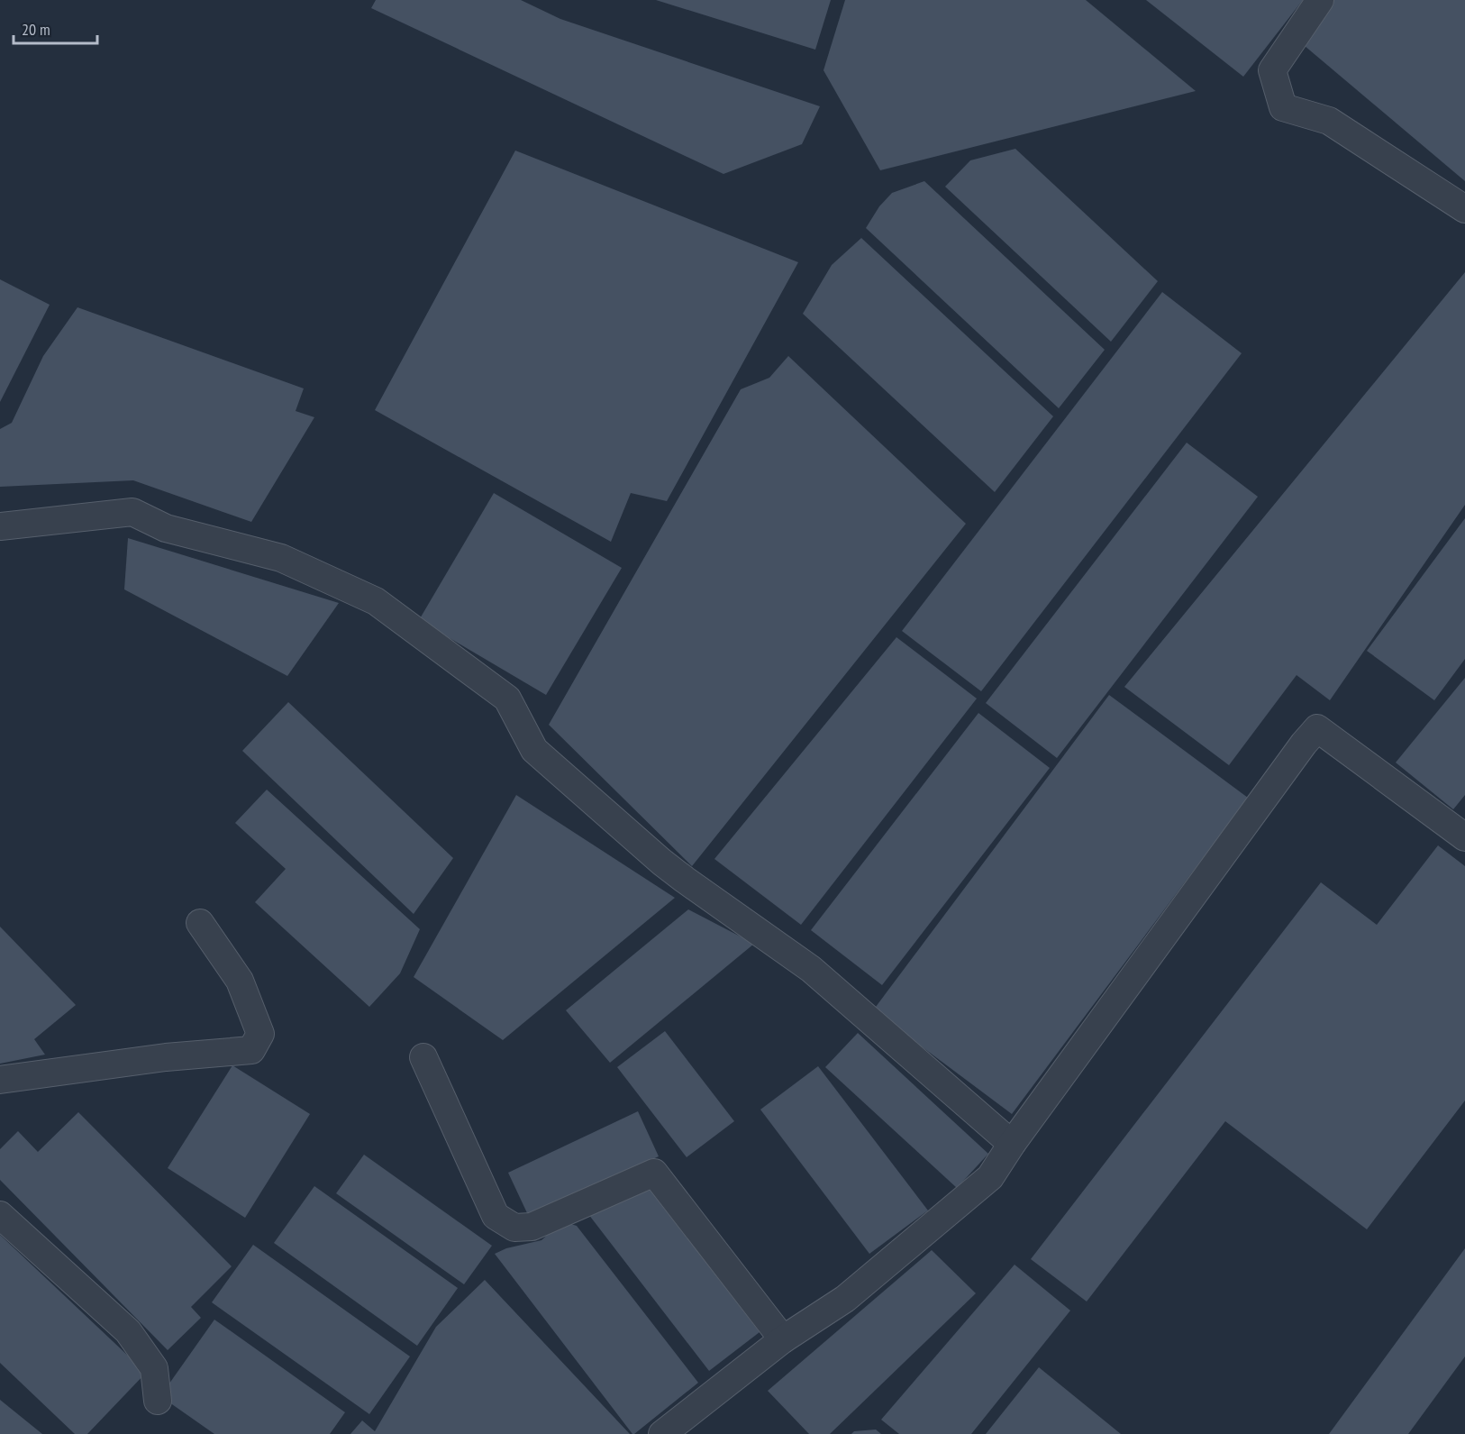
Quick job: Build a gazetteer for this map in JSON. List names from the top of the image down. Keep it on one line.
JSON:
{"scale_bar":"20 m"}
